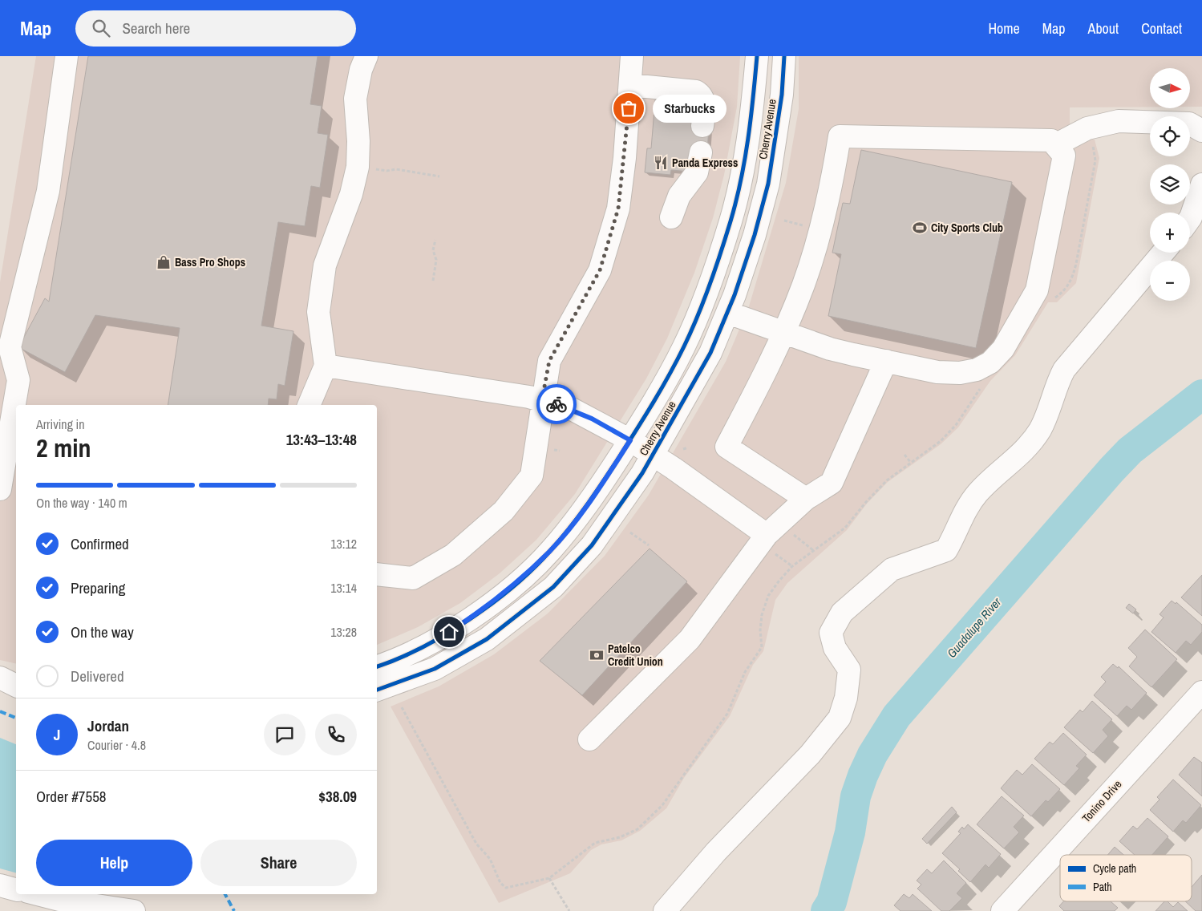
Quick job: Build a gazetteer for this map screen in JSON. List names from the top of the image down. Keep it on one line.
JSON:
{"streets":{"street":["Cherry Avenue","Tonino Drive"]},"water":["Guadalupe River"],"places":{"other":["Starbucks"],"restaurant":["Panda Express"],"sports":["City Sports Club"],"shop":["Bass Pro Shops"],"bank":["Patelco Credit Union"]},"legend":["Cycle path","Path"],"north":"right","page":{"header":"Map","search":"Search here","nav":["Home","Map","About","Contact"],"map_buttons":["+","−"],"bubble":"Starbucks","heading":["2 min","Arriving in","13:43–13:48"],"panel":["Jordan","Courier · 4.8","Order #7558","$38.09"],"bar":"On the way · 140 m","list":[["Confirmed","13:12"],["Preparing","13:14"],["On the way","13:28"],"Delivered"],"round":"J","buttons":["Help","Share"]}}
